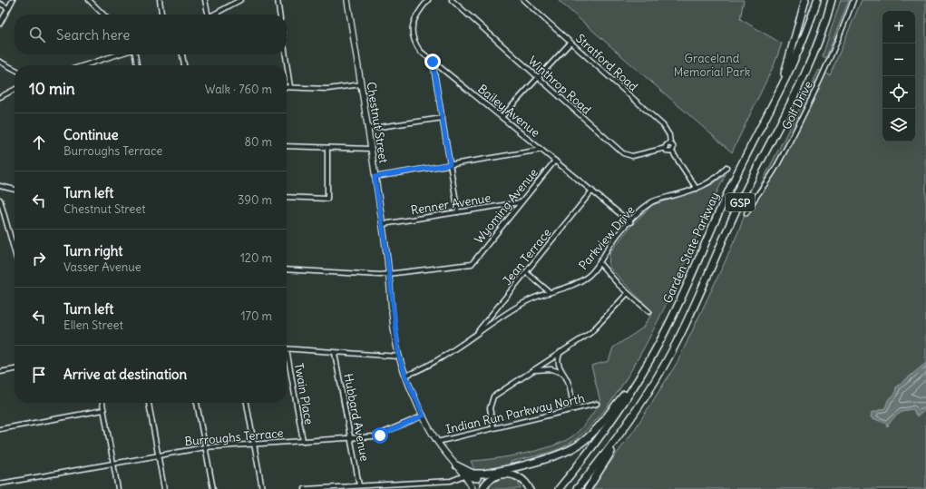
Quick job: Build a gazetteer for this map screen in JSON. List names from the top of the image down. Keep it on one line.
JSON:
{"streets":{"highway":["GSP","Garden State Parkway"],"main road":["Chestnut Street"],"street":["Stratford Road","Winthrop Road","Golf Drive","Bailey Avenue","Renner Avenue","Wyoming Avenue","Parkview Drive","Jean Terrace","Twain Place","Indian Run Parkway North","Hubbard Avenue","Burroughs Terrace"]},"crossings":[["Stratford Road","Winthrop Road"],["Bailey Avenue","Wyoming Avenue"],["Bailey Avenue","Parkview Drive"],["Bailey Avenue","Jean Terrace"],["Chestnut Street","Renner Avenue"],["Chestnut Street","Wyoming Avenue"],["Chestnut Street","Parkview Drive"],["Chestnut Street","Indian Run Parkway North"],["Chestnut Street","Burroughs Terrace"],["Renner Avenue","Wyoming Avenue"],["Parkview Drive","Jean Terrace"],["Twain Place","Burroughs Terrace"],["Hubbard Avenue","Burroughs Terrace"]],"parks":["Graceland Memorial Park"],"page":{"map_buttons":["+","−"],"search":"Search here","heading":["10 min","Walk · 760 m"],"list":[["Continue","Burroughs Terrace","80 m"],["Turn left","Chestnut Street","390 m"],["Turn right","Vasser Avenue","120 m"],["Turn left","Ellen Street","170 m"],"Arrive at destination"]}}
